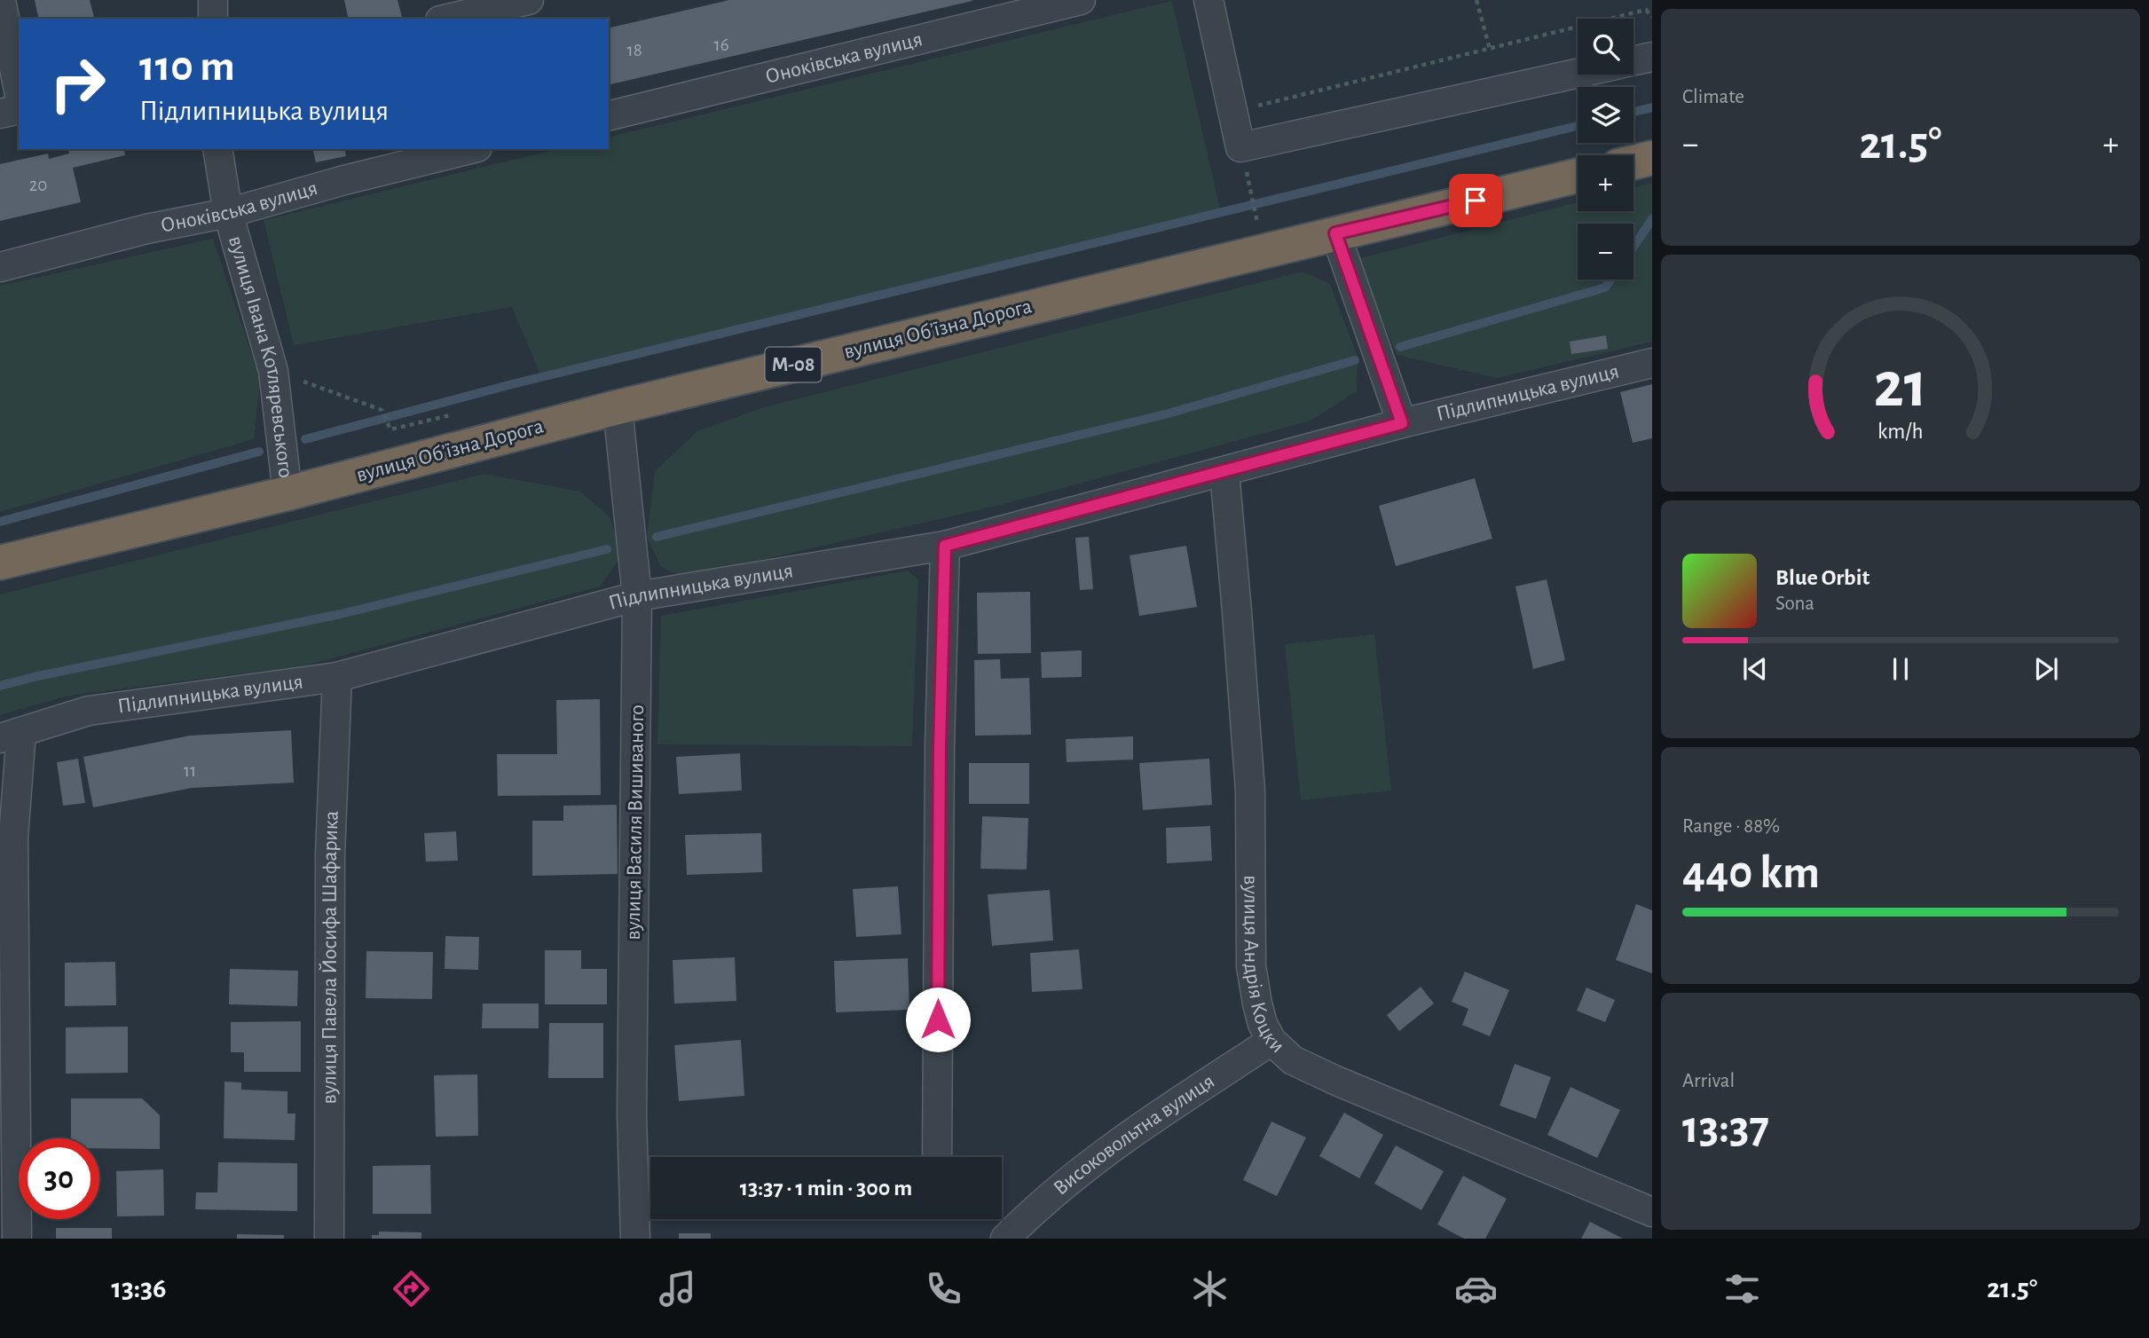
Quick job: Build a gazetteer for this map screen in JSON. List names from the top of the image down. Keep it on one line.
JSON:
{"streets":{"highway":["вулиця Обʼїзна Дорога","М-08"],"street":["Оноківська вулиця","вулиця Івана Котляревського","Підлипницька вулиця","вулиця Василя Вишиваного","вулиця Павела Йосифа Шафарика","вулиця Андрія Коцки","Високовольтна вулиця"]},"crossings":[["Оноківська вулиця","вулиця Івана Котляревського"],["вулиця Обʼїзна Дорога","вулиця Івана Котляревського"],["вулиця Обʼїзна Дорога","вулиця Василя Вишиваного"],["Підлипницька вулиця","вулиця Василя Вишиваного"],["Підлипницька вулиця","вулиця Павела Йосифа Шафарика"],["Підлипницька вулиця","вулиця Андрія Коцки"],["вулиця Андрія Коцки","Високовольтна вулиця"]],"house_numbers":["16","18","20","11"],"page":{"tile":["Climate",["Range · 88%","440 km"],["Arrival","13:37"]],"map_buttons":["+","−"],"turn":["110 m","Підлипницька вулиця"],"heat":["−","21.5°","+"],"song":["Blue Orbit","Sona"],"limit":"30","trip":"13:37 · 1 min · 300 m","tabs":["13:36","21.5°"],"gauge":["21","km/h"]}}
